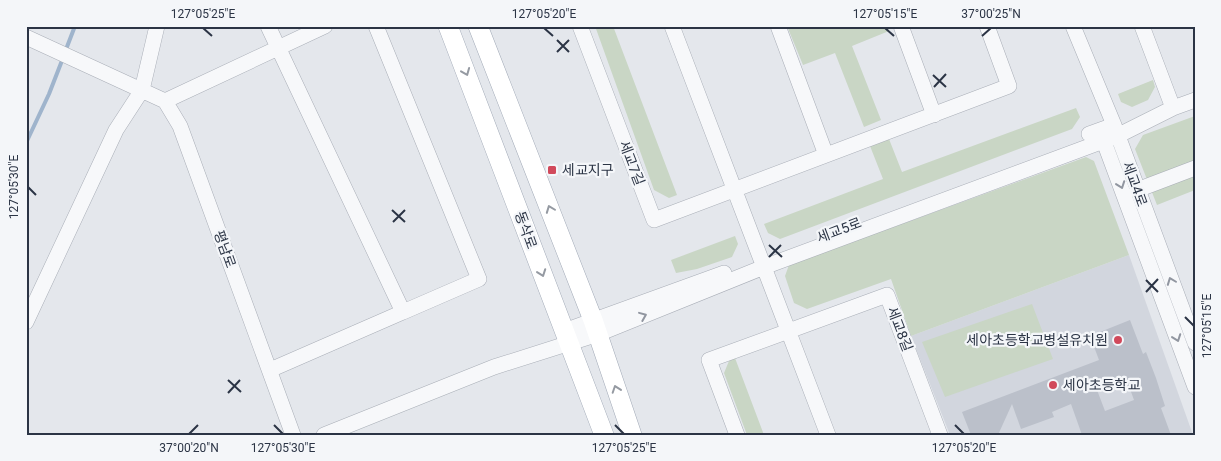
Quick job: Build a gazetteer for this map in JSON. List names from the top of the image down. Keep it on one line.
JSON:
{"streets":{"main road":["동삭로"],"street":["세교7길","세교4로","세교5로","평남로","세교8길"]},"crossings":[["세교4로","세교5로"],["동삭로","세교5로"]],"places":{"transit":["세교지구"],"other":["세아초등학교병설유치원","세아초등학교"]},"coordinates":["127°05'25\"E","127°05'20\"E","127°05'15\"E","37°00'25\"N","127°05'30\"E","37°00'20\"N"]}
